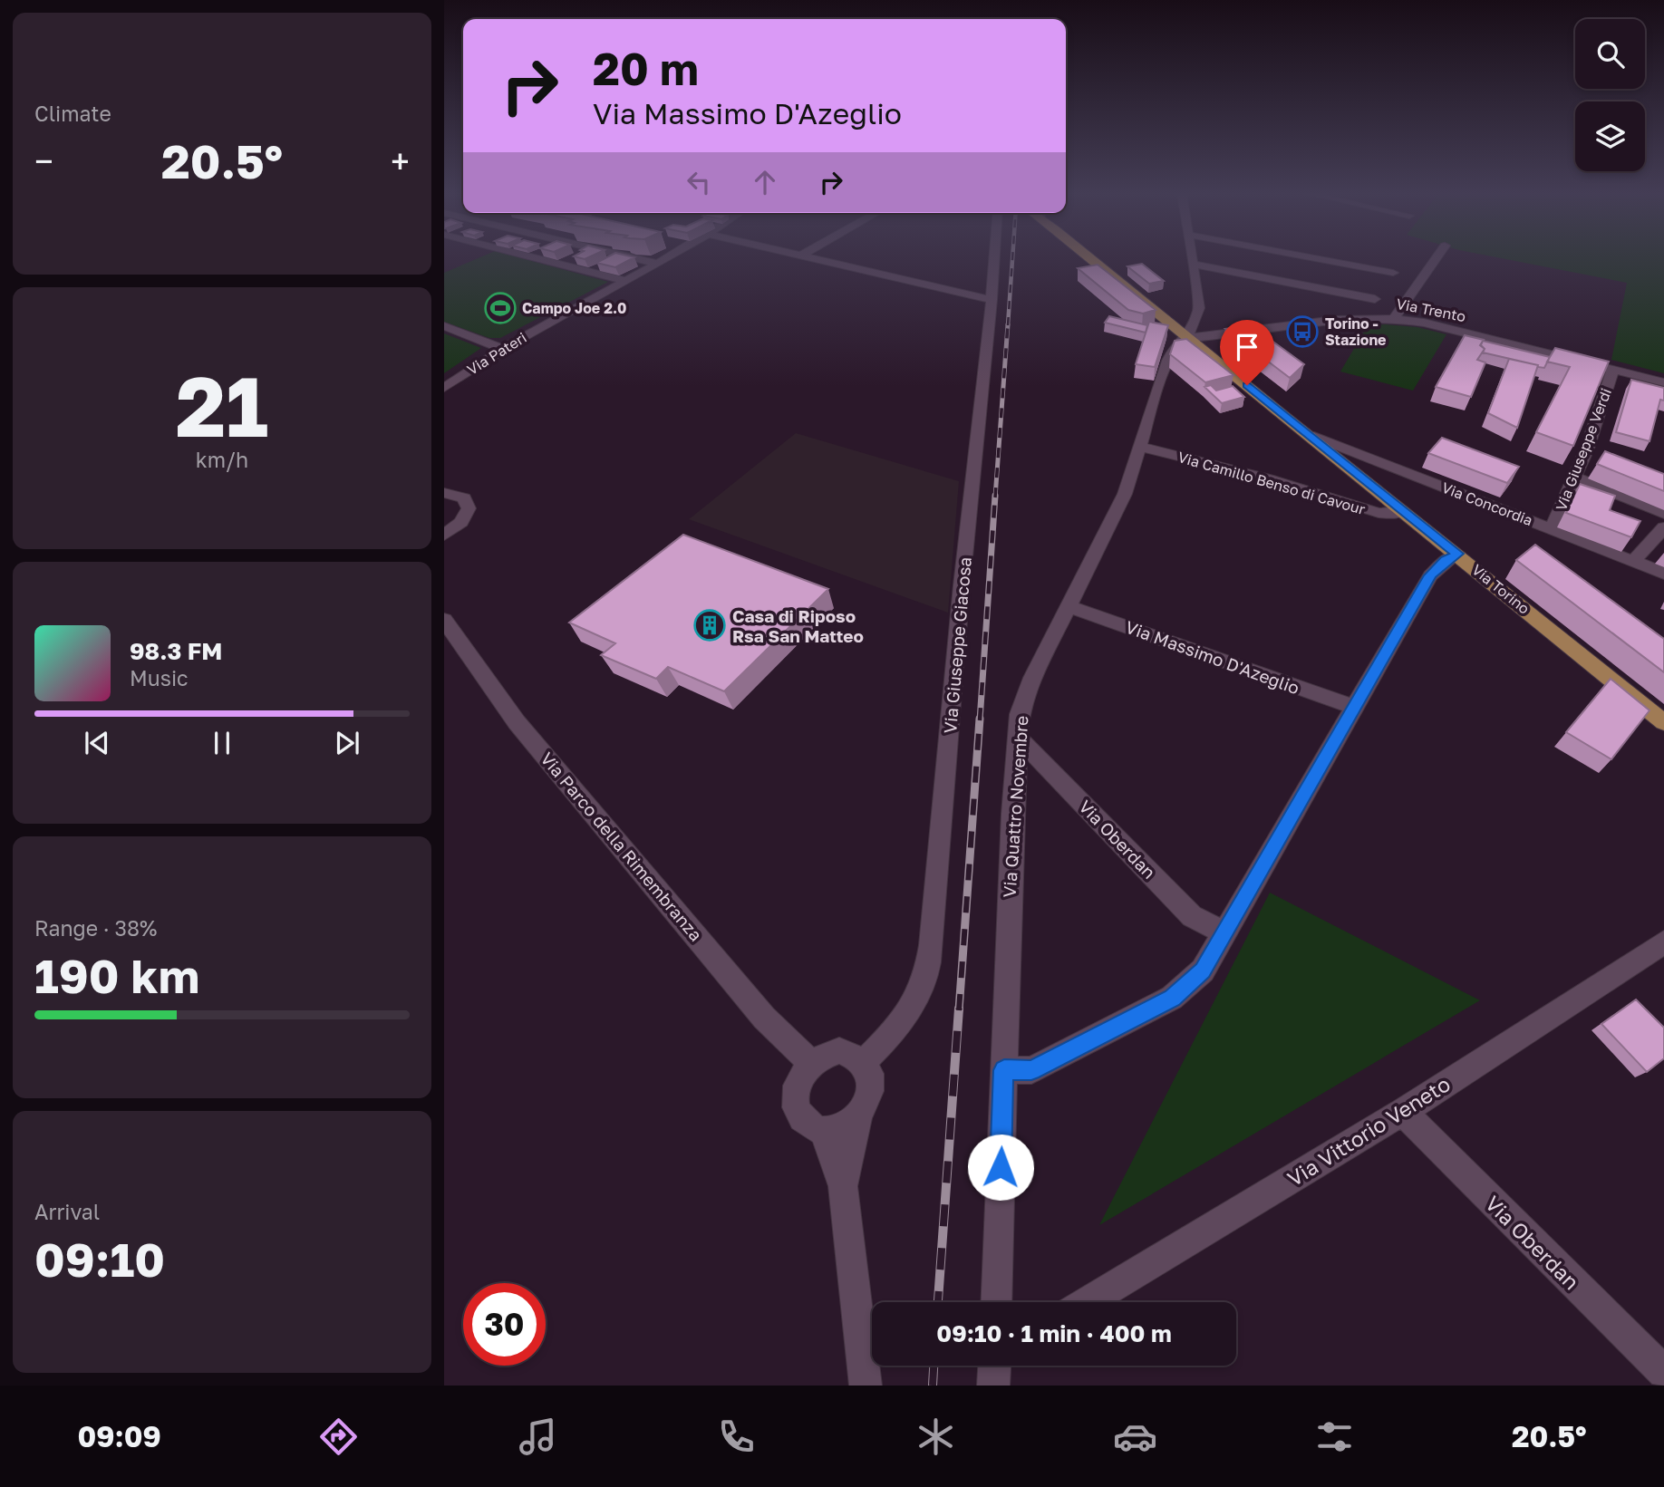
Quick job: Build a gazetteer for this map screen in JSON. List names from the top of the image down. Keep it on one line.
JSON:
{"streets":{"main road":["Via Torino"],"street":["Via Trento","Via Pateri","Via Giuseppe Verdi","Via Camillo Benso di Cavour","Via Concordia","Via Giuseppe Giacosa","Via Massimo D'Azeglio","Via Quattro Novembre","Via Oberdan","Via Parco della Rimembranza","Via Vittorio Veneto"]},"crossings":[["Via Trento","Via Giuseppe Verdi"],["Via Trento","Via Torino"],["Via Trento","Via Quattro Novembre"],["Via Giuseppe Verdi","Via Concordia"],["Via Camillo Benso di Cavour","Via Torino"],["Via Camillo Benso di Cavour","Via Quattro Novembre"],["Via Concordia","Via Torino"],["Via Torino","Via Quattro Novembre"],["Via Giuseppe Giacosa","Via Parco della Rimembranza"],["Via Massimo D'Azeglio","Via Quattro Novembre"],["Via Quattro Novembre","Via Oberdan"],["Via Oberdan","Via Vittorio Veneto"]],"places":{"sports":["Campo Joe 2.0"],"bus stop":["Torino - Stazione"],"building":["Casa di Riposo Rsa San Matteo"]},"page":{"tile":["Climate",["21","km/h"],["Range · 38%","190 km"],["Arrival","09:10"]],"turn":["20 m","Via Massimo D'Azeglio"],"heat":["−","20.5°","+"],"song":["98.3 FM","Music"],"limit":"30","trip":"09:10 · 1 min · 400 m","tabs":["09:09","20.5°"]}}
